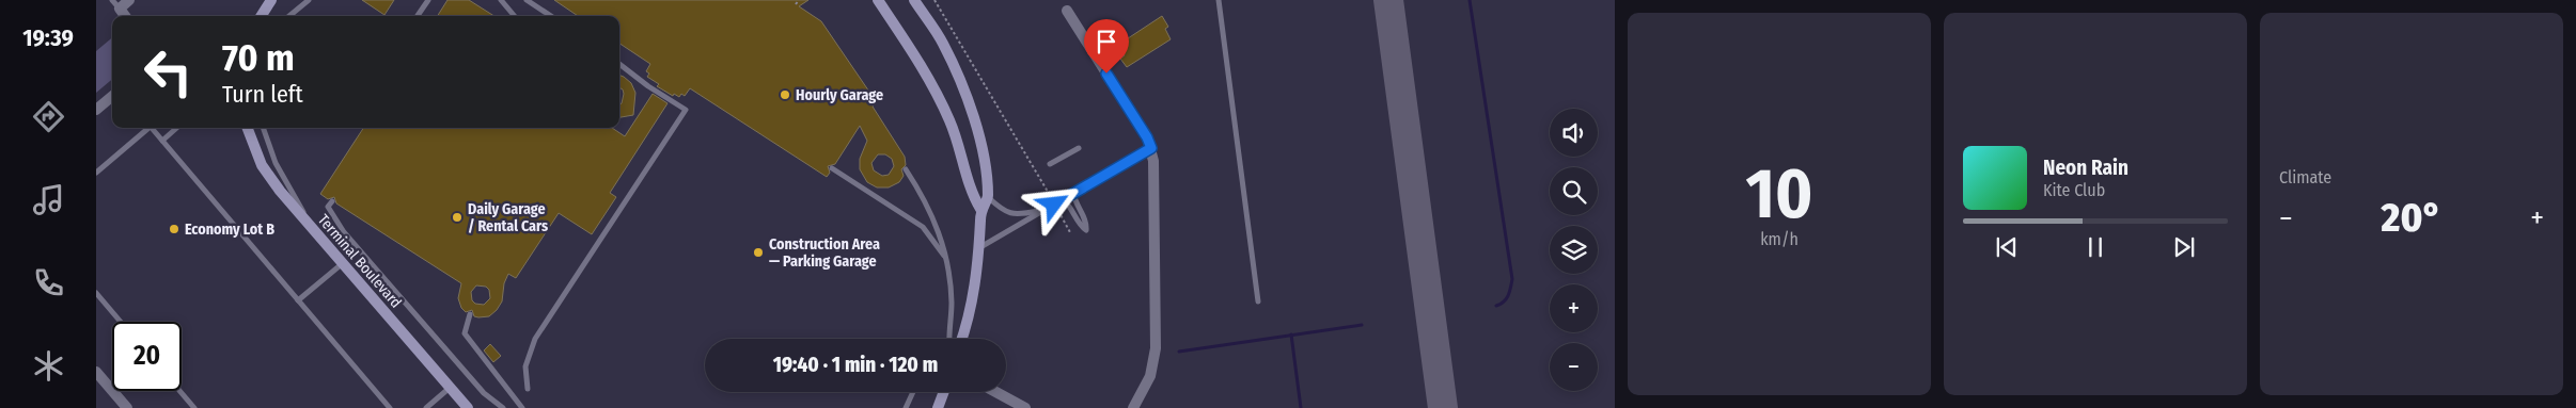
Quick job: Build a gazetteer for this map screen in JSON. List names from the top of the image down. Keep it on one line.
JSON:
{"streets":{"main road":["Terminal Boulevard"]},"places":["Hourly Garage","Daily Garage / Rental Cars","Economy Lot B","Construction Area — Parking Garage"],"page":{"tabs":"19:39","tile":[["10","km/h"],"Climate"],"turn":["70 m","Turn left"],"map_buttons":["+","−"],"song":["Neon Rain","Kite Club"],"heat":["−","20°","+"],"limit":"20","trip":"19:40 · 1 min · 120 m"}}
